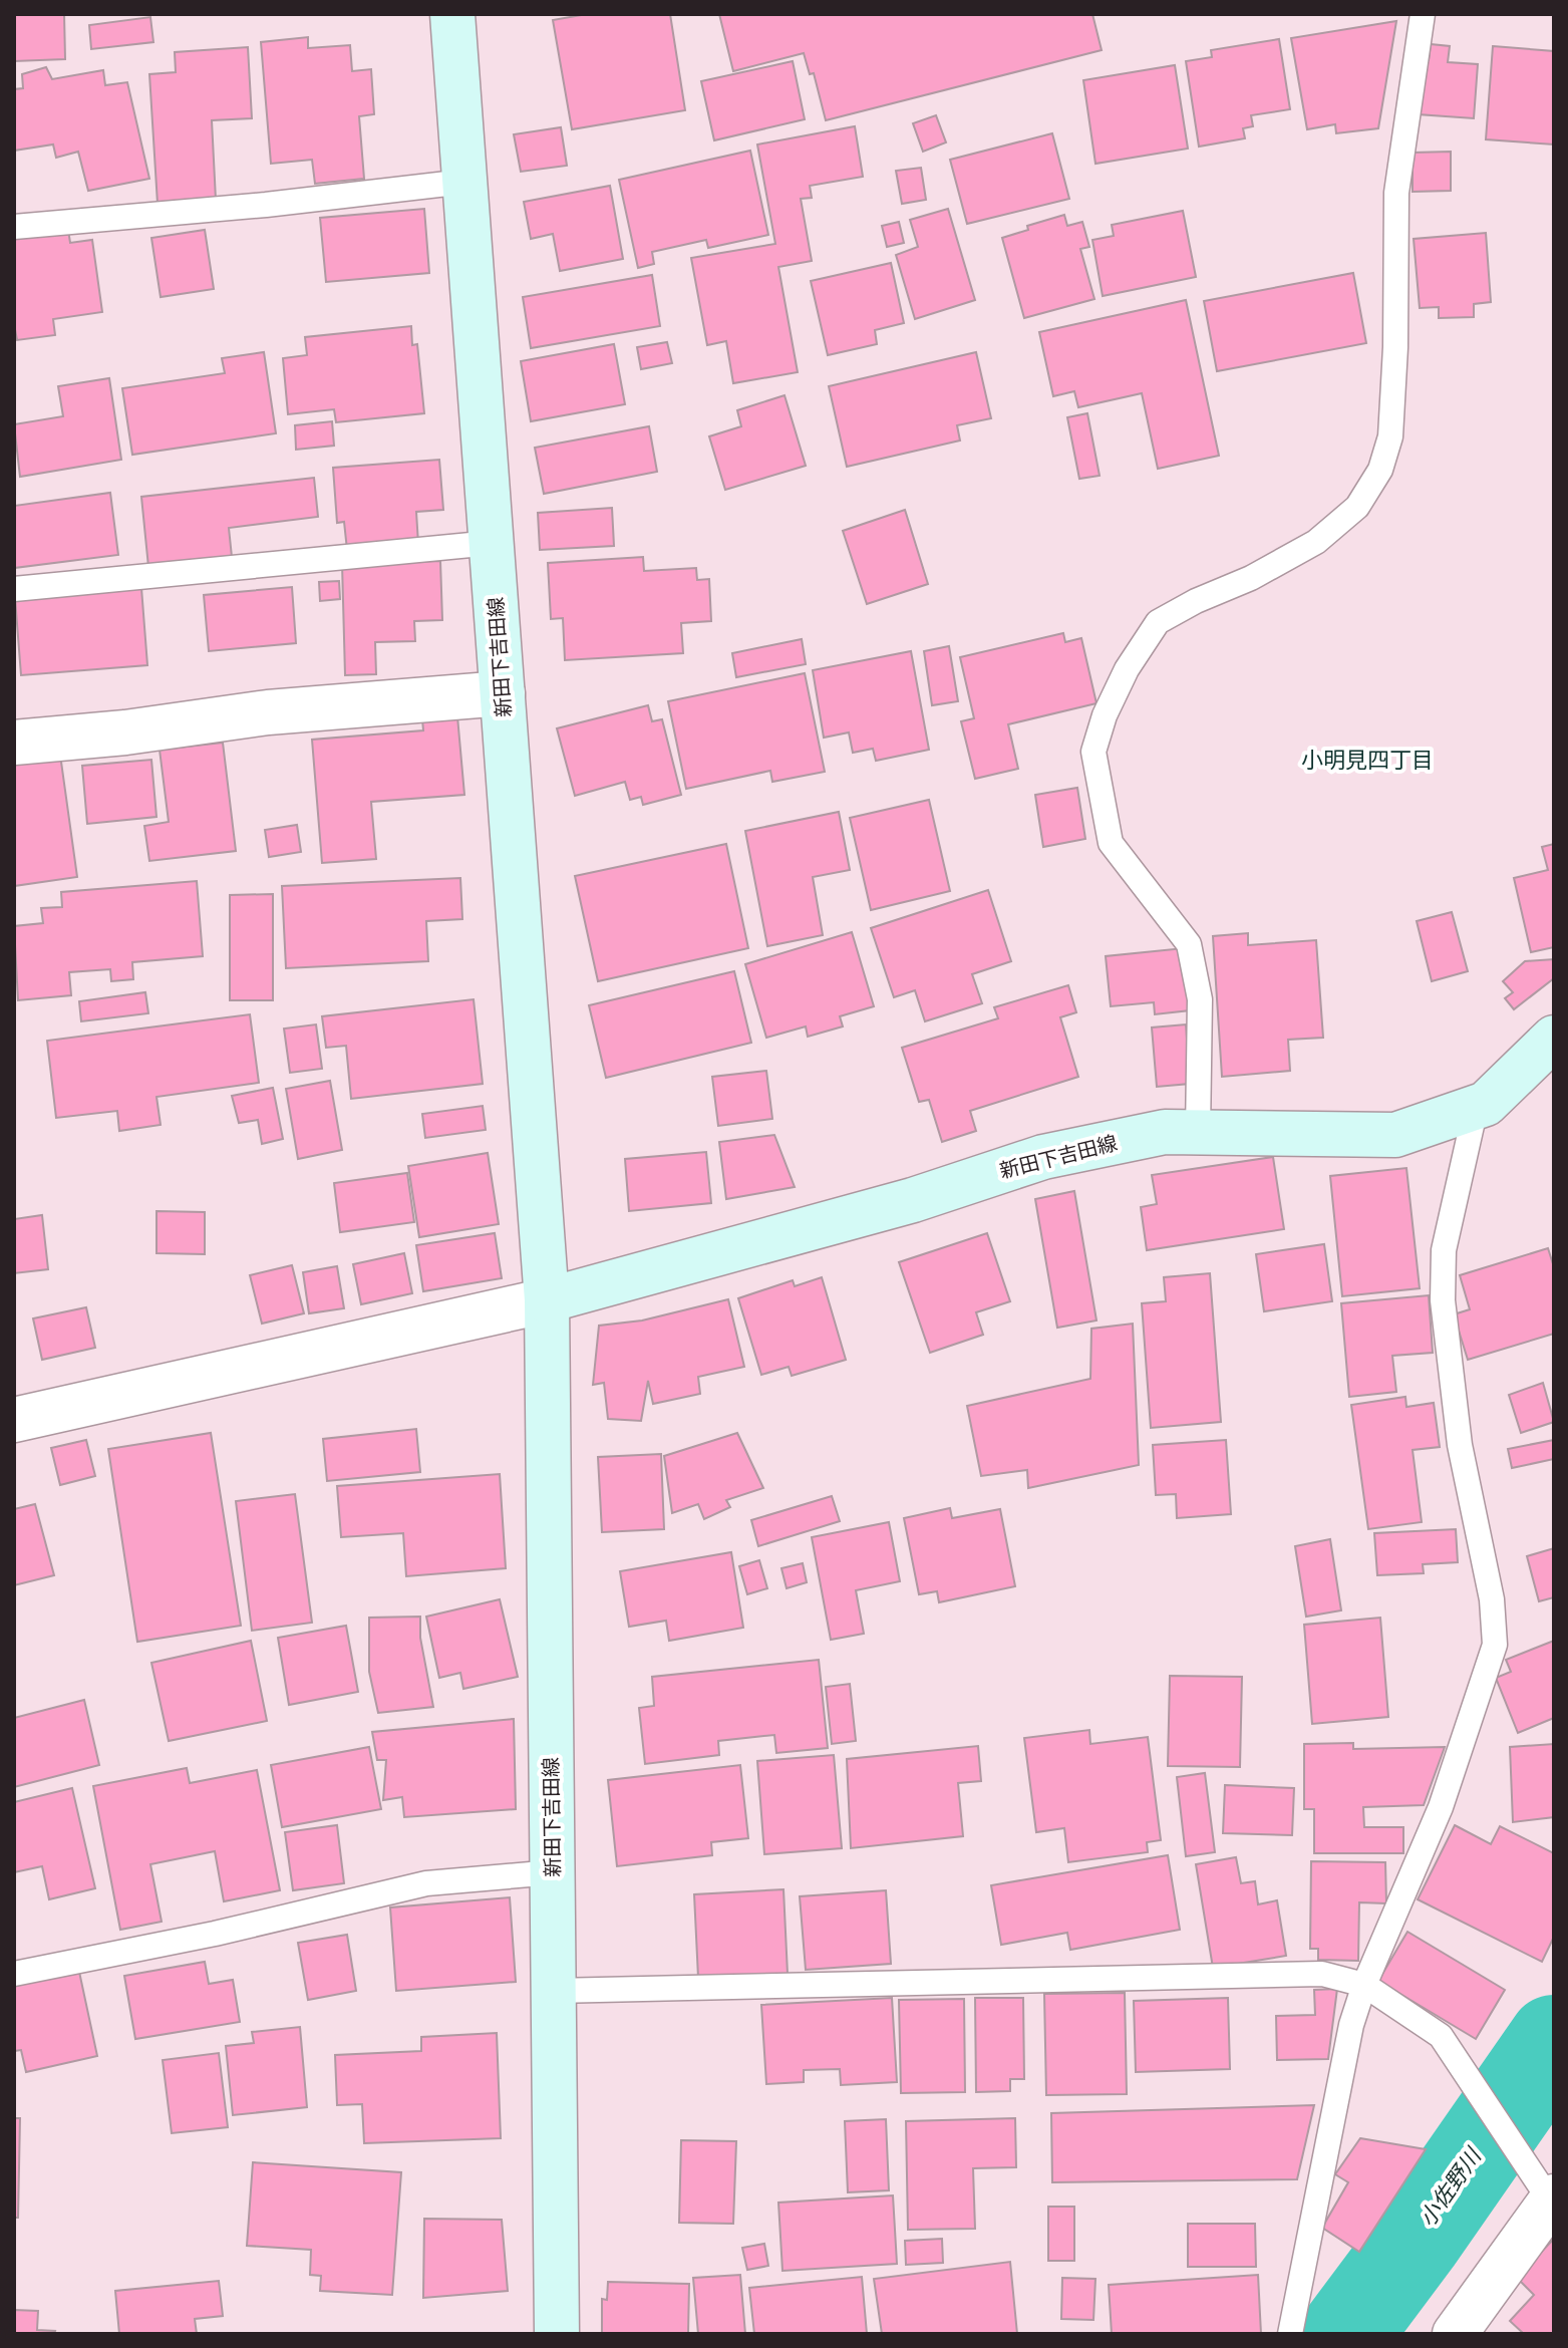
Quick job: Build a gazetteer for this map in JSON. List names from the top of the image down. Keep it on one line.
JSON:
{"streets":{"main road":["新田下吉田線"]},"districts":["小明見四丁目"],"water":["小佐野川"]}
